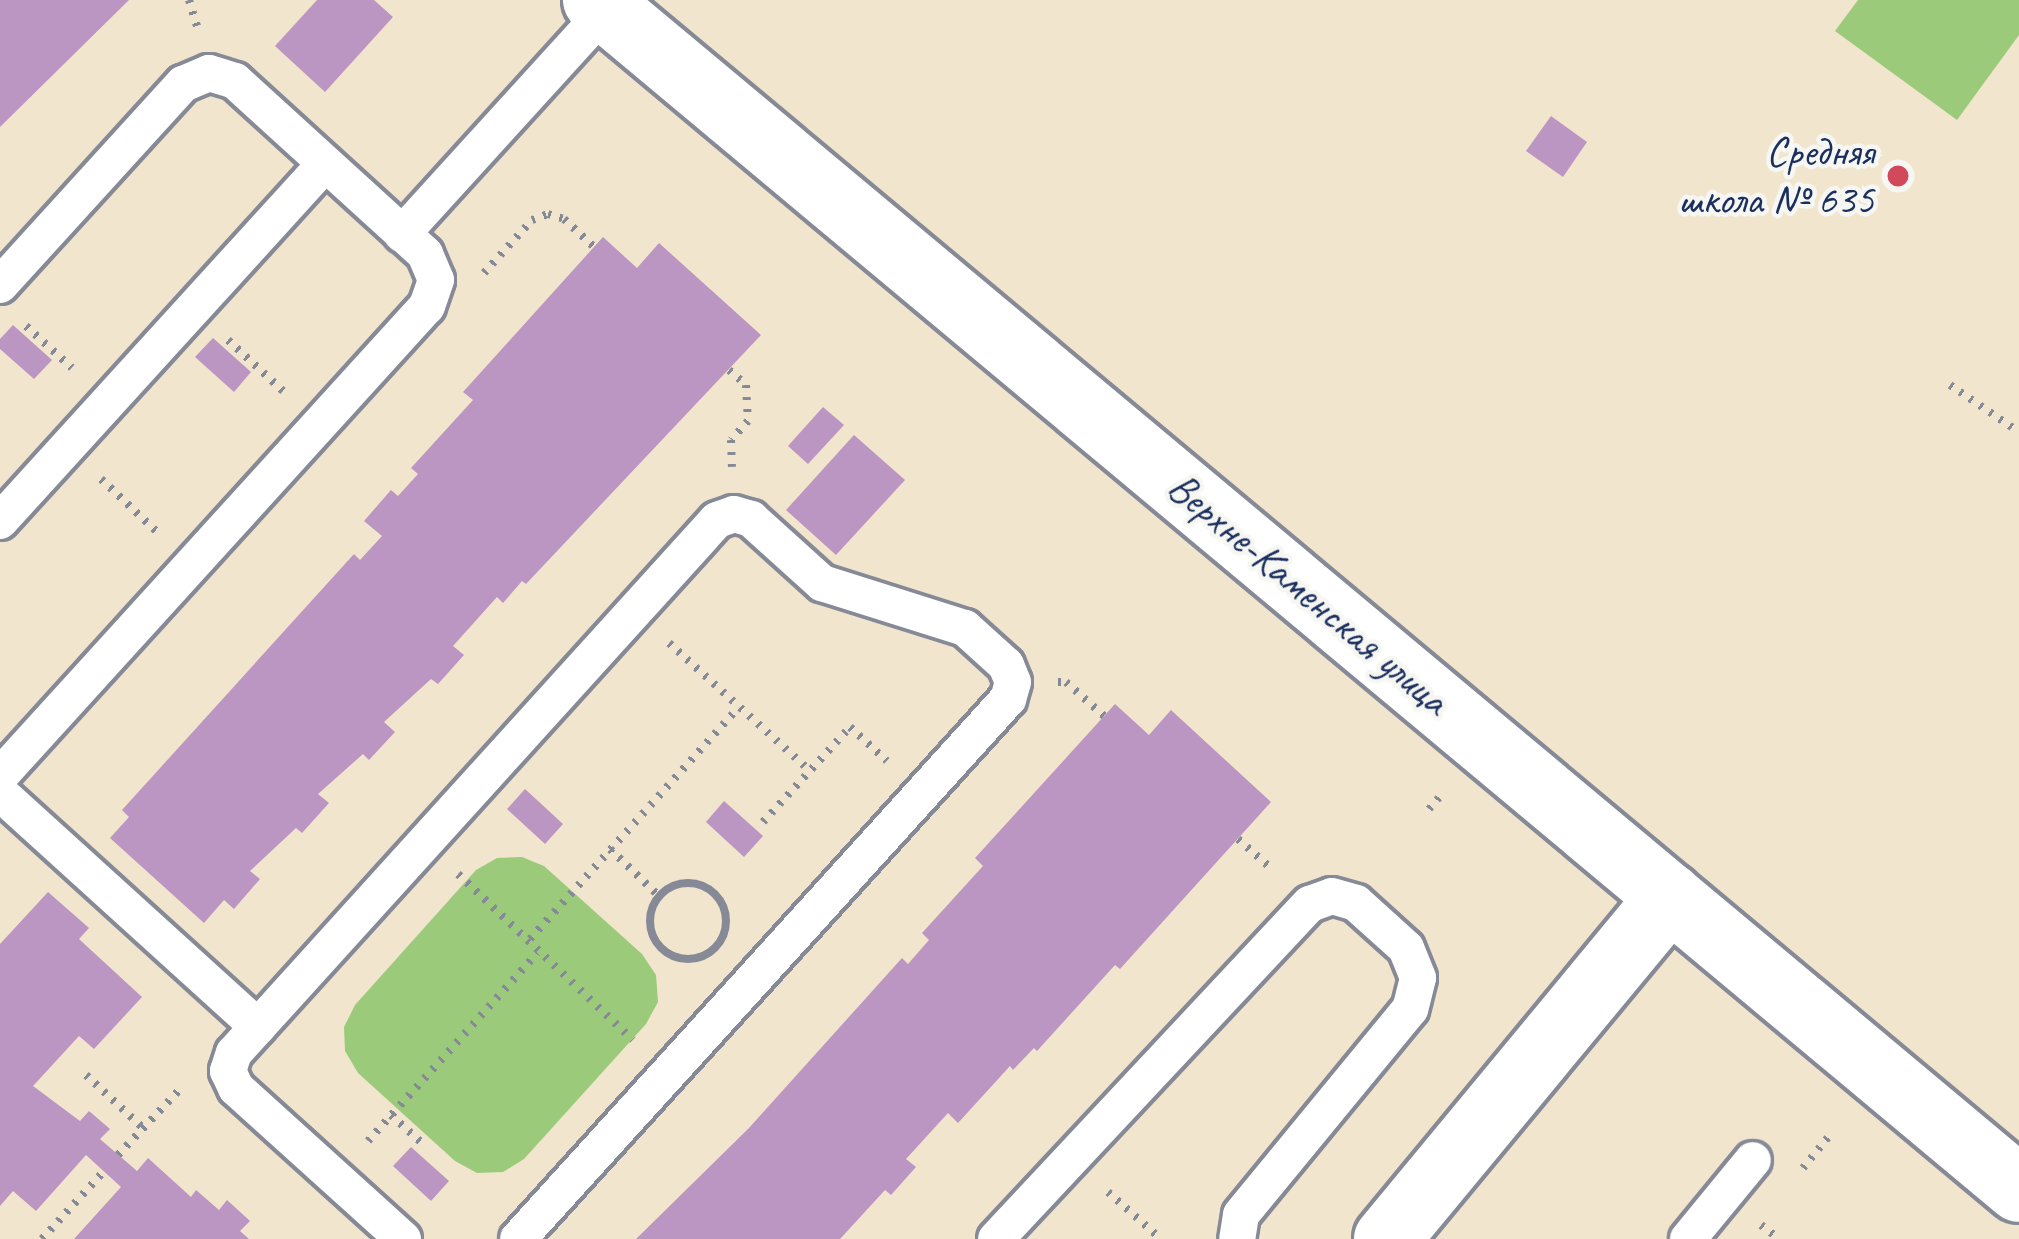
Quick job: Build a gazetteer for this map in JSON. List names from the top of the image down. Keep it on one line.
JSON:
{"streets":{"street":["Верхне-Каменская улица"]},"places":["Средняя школа № 635"]}
